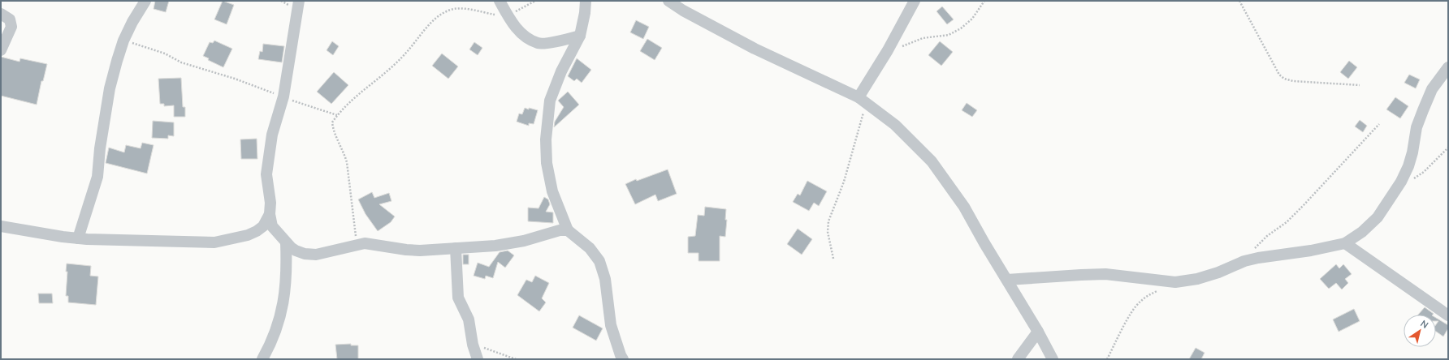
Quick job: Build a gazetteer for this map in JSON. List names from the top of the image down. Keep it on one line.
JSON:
{"north":"top right"}
